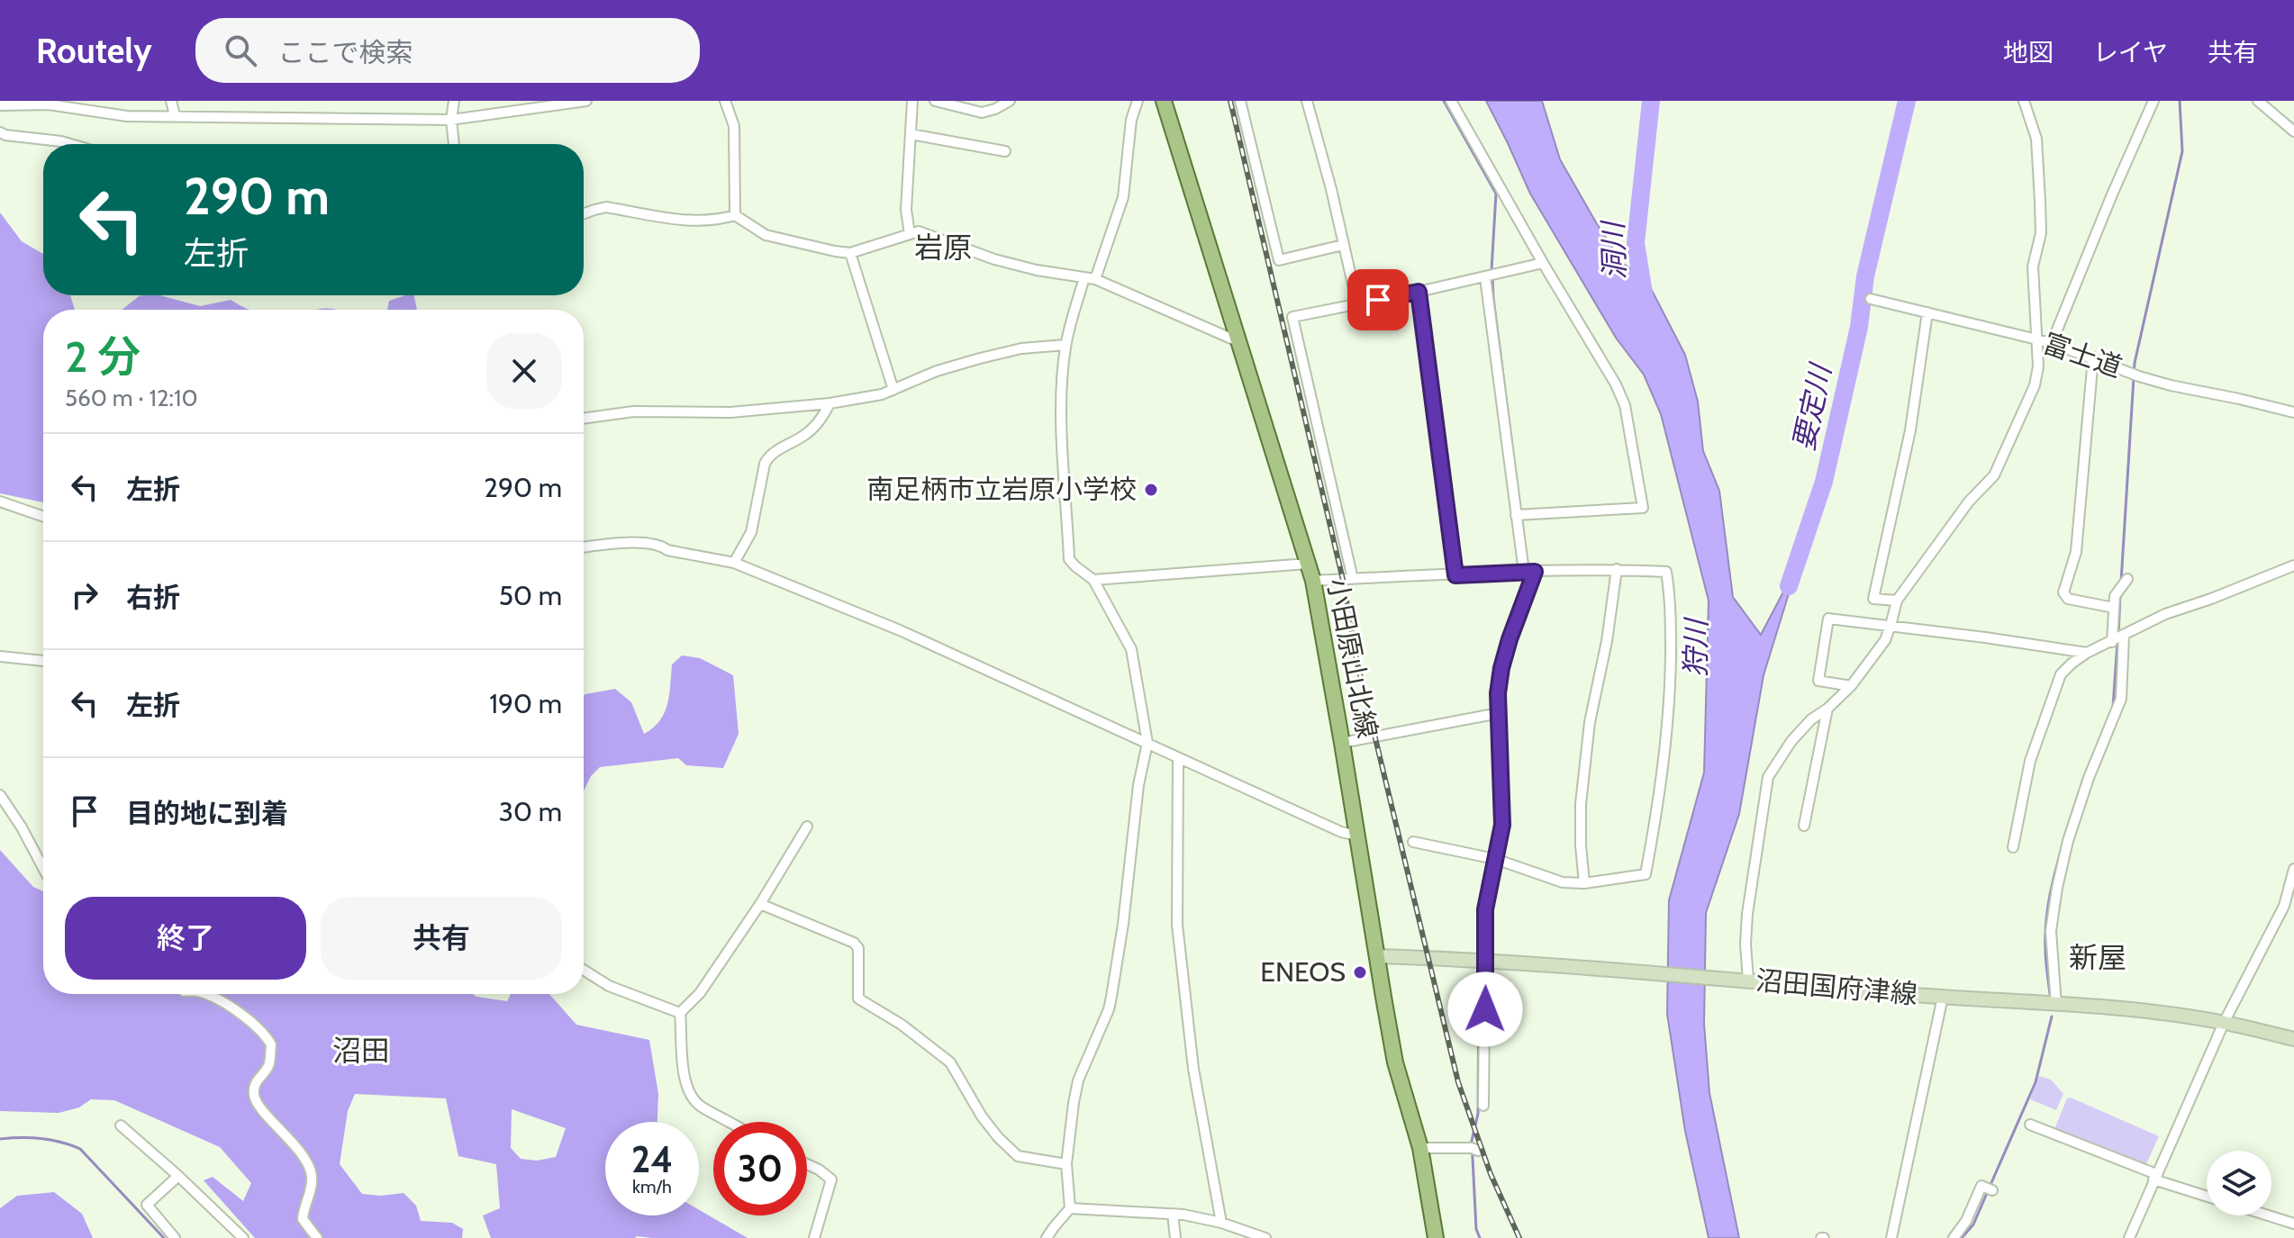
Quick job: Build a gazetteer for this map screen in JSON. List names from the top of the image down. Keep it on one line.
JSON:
{"streets":{"main road":["小田原山北線","沼田国府津線"],"street":["富士道"]},"crossings":[["小田原山北線","沼田国府津線"]],"districts":["岩原","新屋","沼田"],"water":["洞川","要定川","狩川"],"places":["南足柄市立岩原小学校","ENEOS"],"page":{"header":"Routely","search":"ここで検索","nav":["地図","レイヤ","共有"],"turn":["290 m","左折"],"heading":["2 分","560 m · 12:10"],"list":[{"name":"左折","value":"290 m"},{"name":"右折","value":"50 m"},{"name":"左折","value":"190 m"},{"name":"目的地に到着","value":"30 m"}],"buttons":["終了","共有"],"speed":"24 km/h","limit":"30"}}
